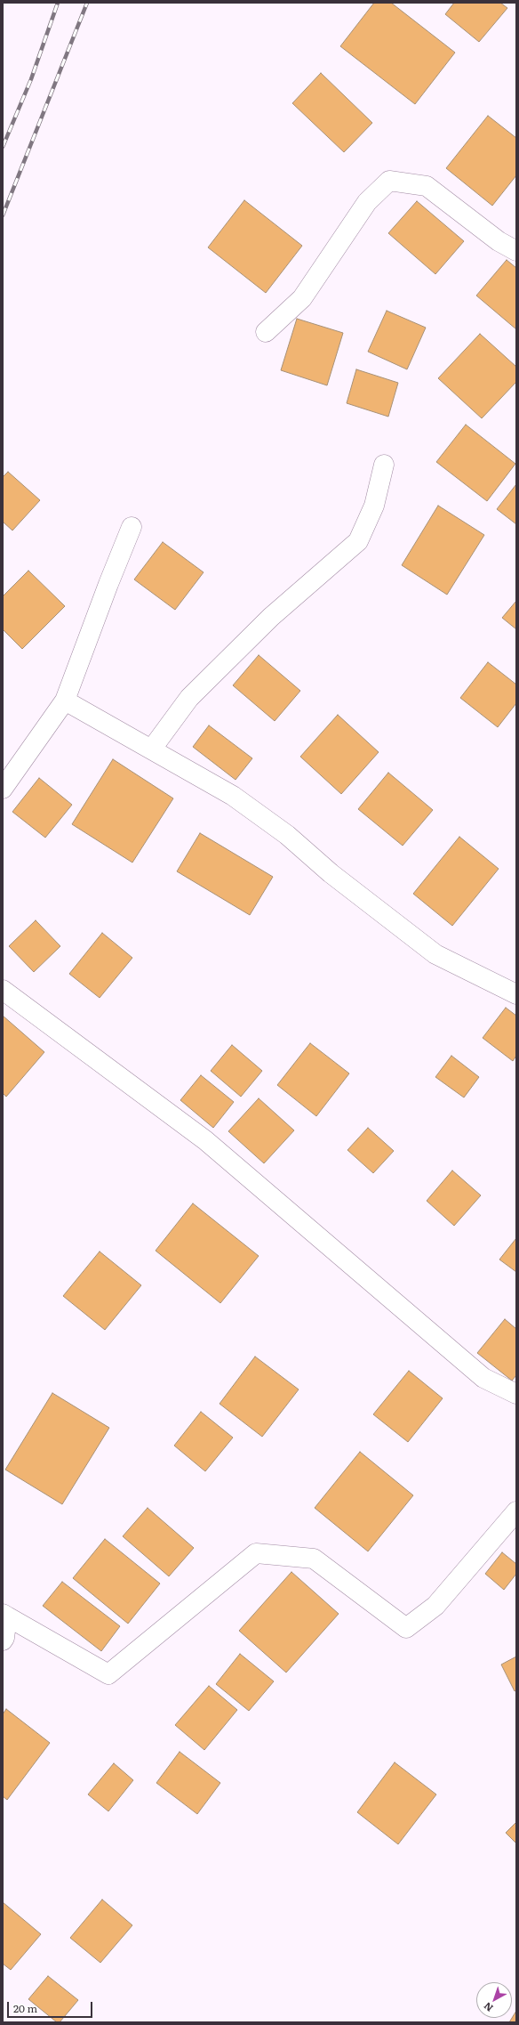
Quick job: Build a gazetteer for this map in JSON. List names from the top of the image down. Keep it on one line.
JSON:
{"scale_bar":"20 m","north":"bottom left"}
